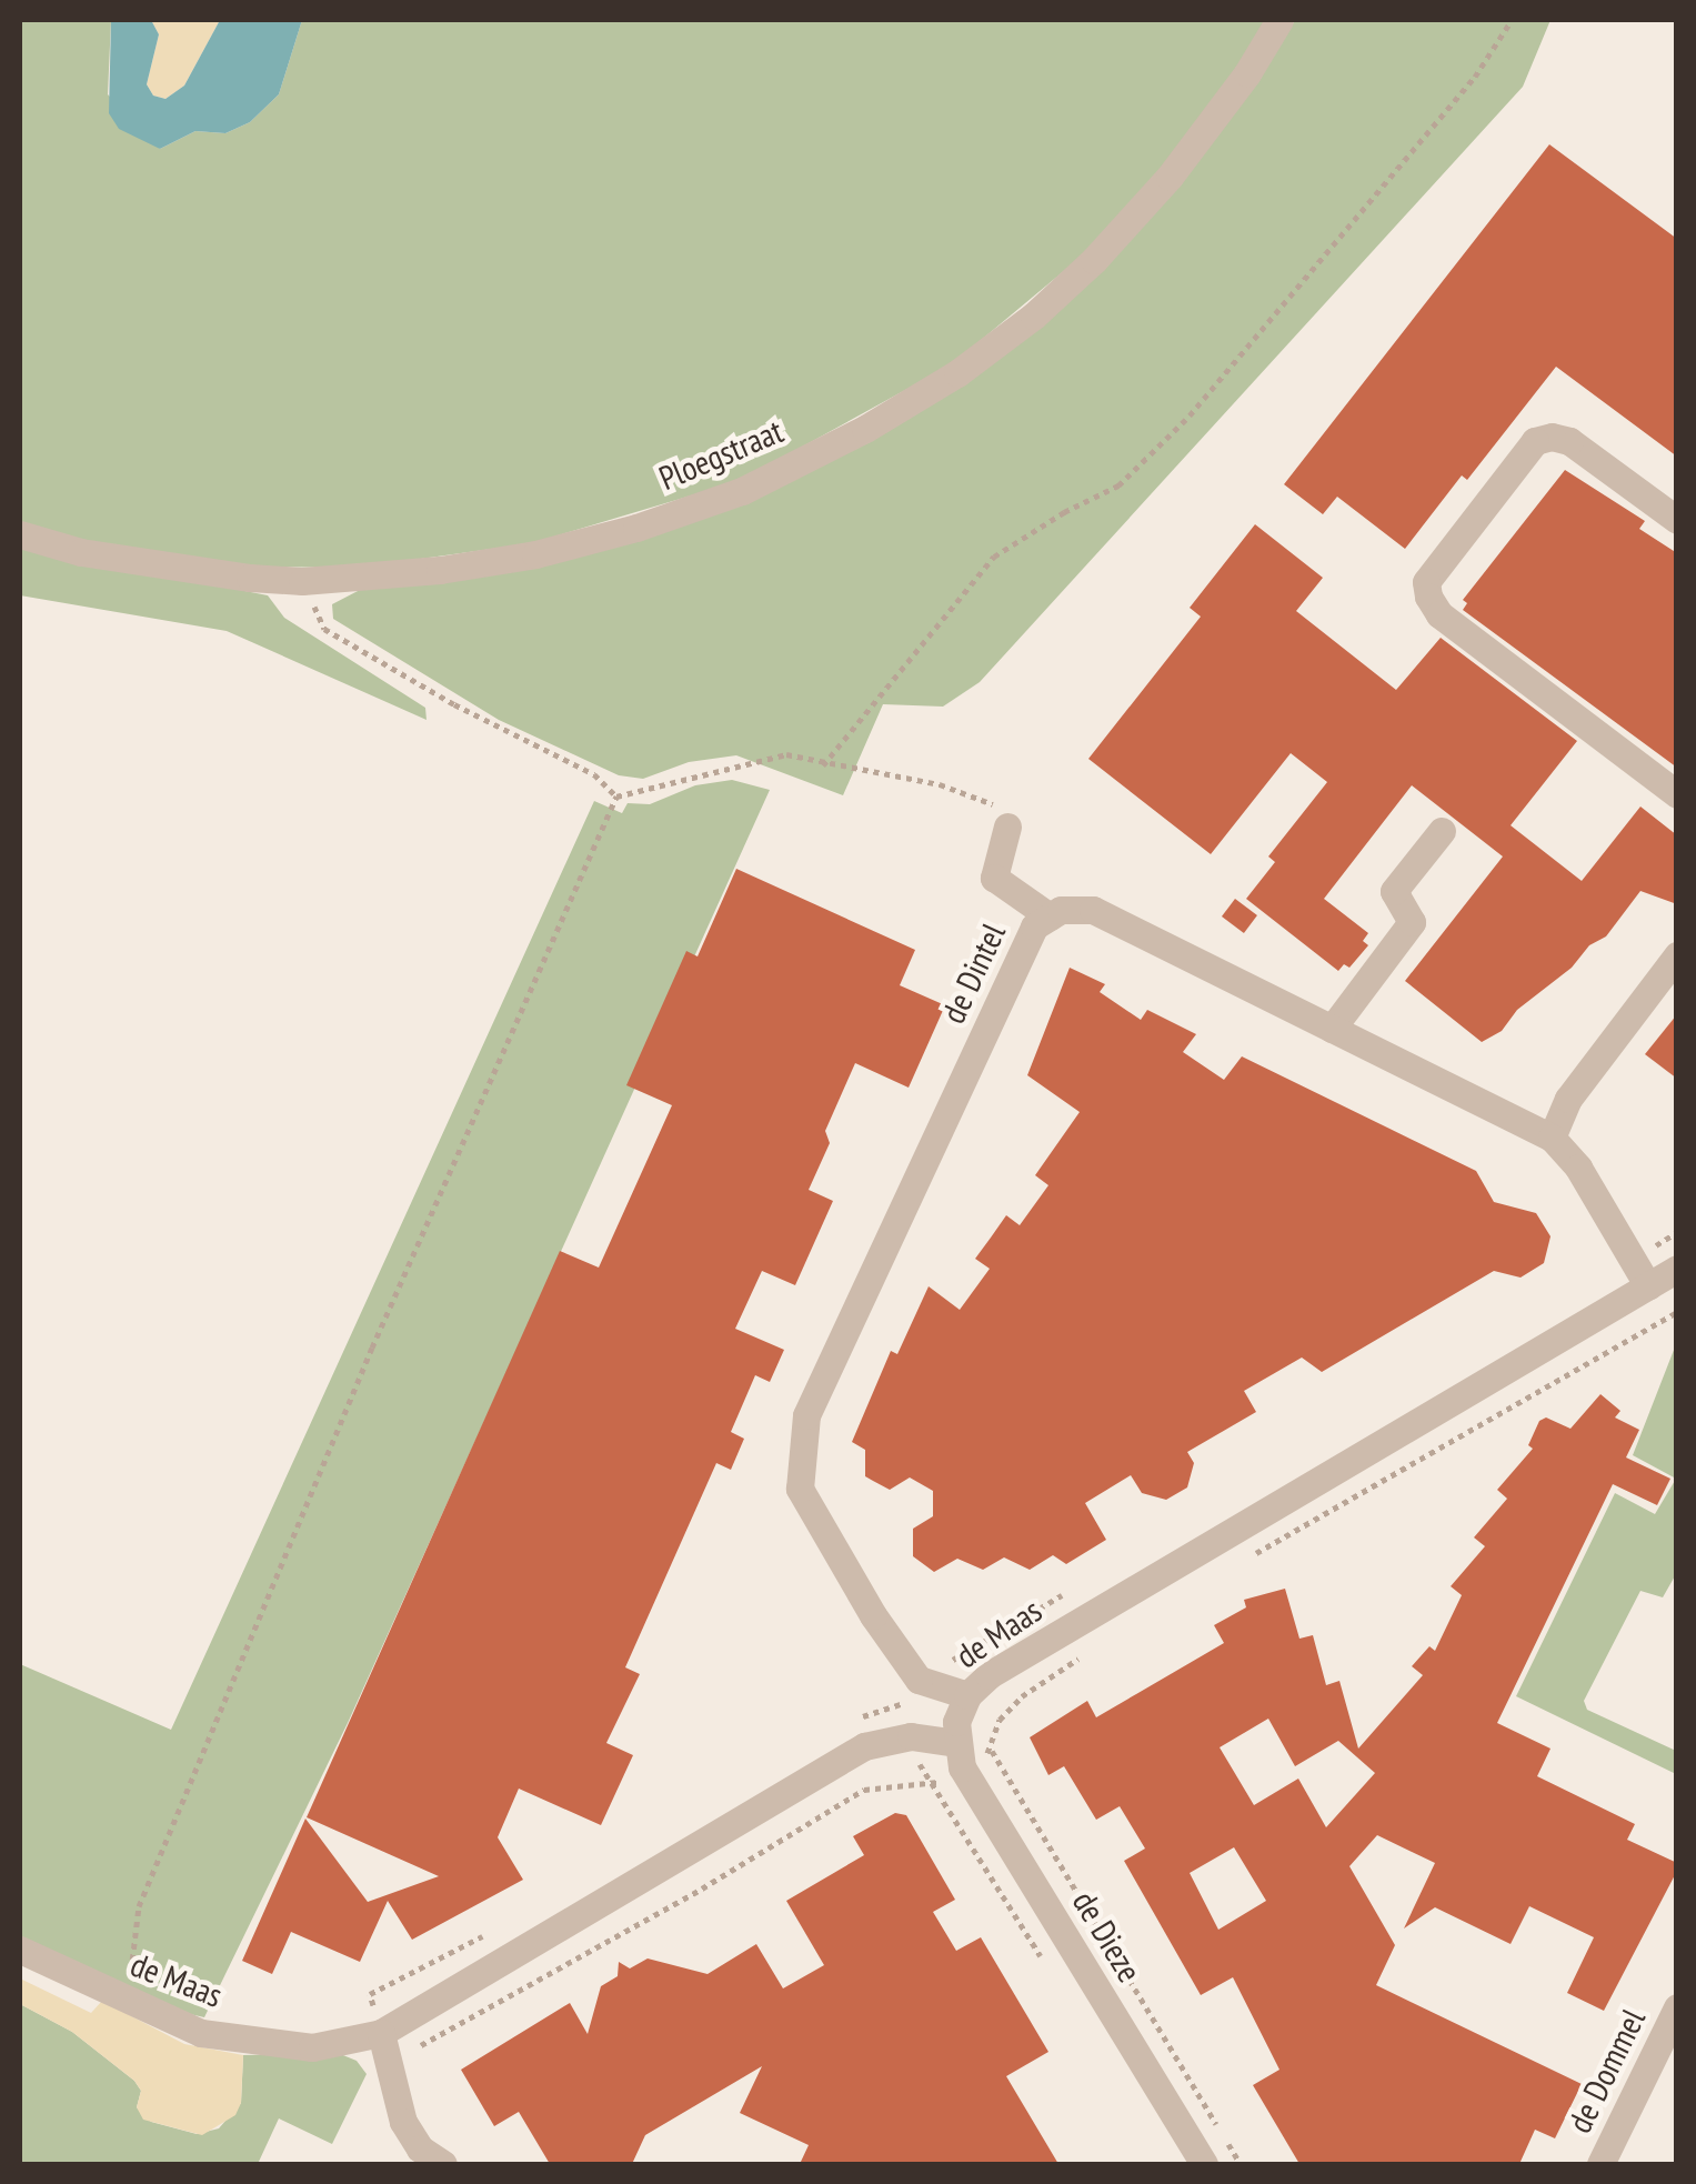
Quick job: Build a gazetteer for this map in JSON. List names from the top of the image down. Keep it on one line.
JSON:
{"streets":{"street":["Ploegstraat","de Dintel","de Maas","de Dieze","de Dommel"]},"crossings":[["de Dintel","de Maas"],["de Maas","de Dieze"]]}
